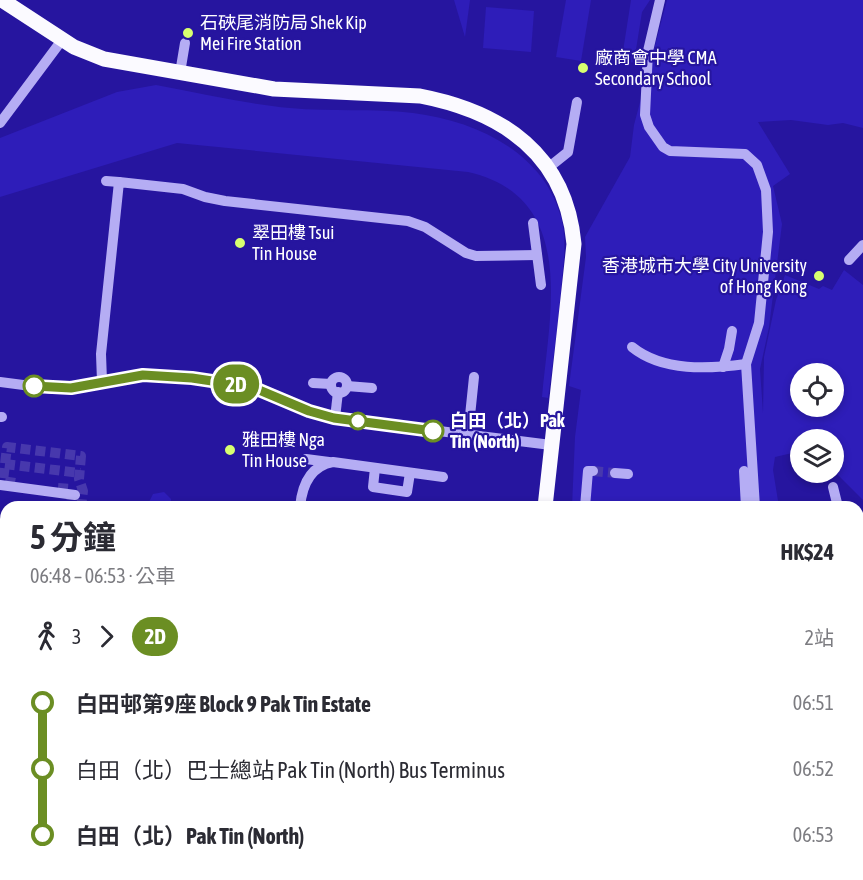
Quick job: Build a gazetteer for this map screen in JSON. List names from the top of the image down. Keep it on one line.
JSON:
{"places":["石硤尾消防局 Shek Kip Mei Fire Station","廠商會中學 CMA Secondary School","翠田樓 Tsui Tin House","香港城市大學 City University of Hong Kong","白田（北）Pak Tin (North)","雅田樓 Nga Tin House"],"lines":["bus line 2D"],"page":{"on_map":"2D","heading":["5 分鐘","06:48 – 06:53 · 公車","HK$24"],"legs":["3","2D","2站"],"list":[{"name":"白田邨第9座 Block 9 Pak Tin Estate","value":"06:51"},{"name":"白田（北）巴士總站 Pak Tin (North) Bus Terminus","value":"06:52"},{"name":"白田（北）Pak Tin (North)","value":"06:53"}]}}
